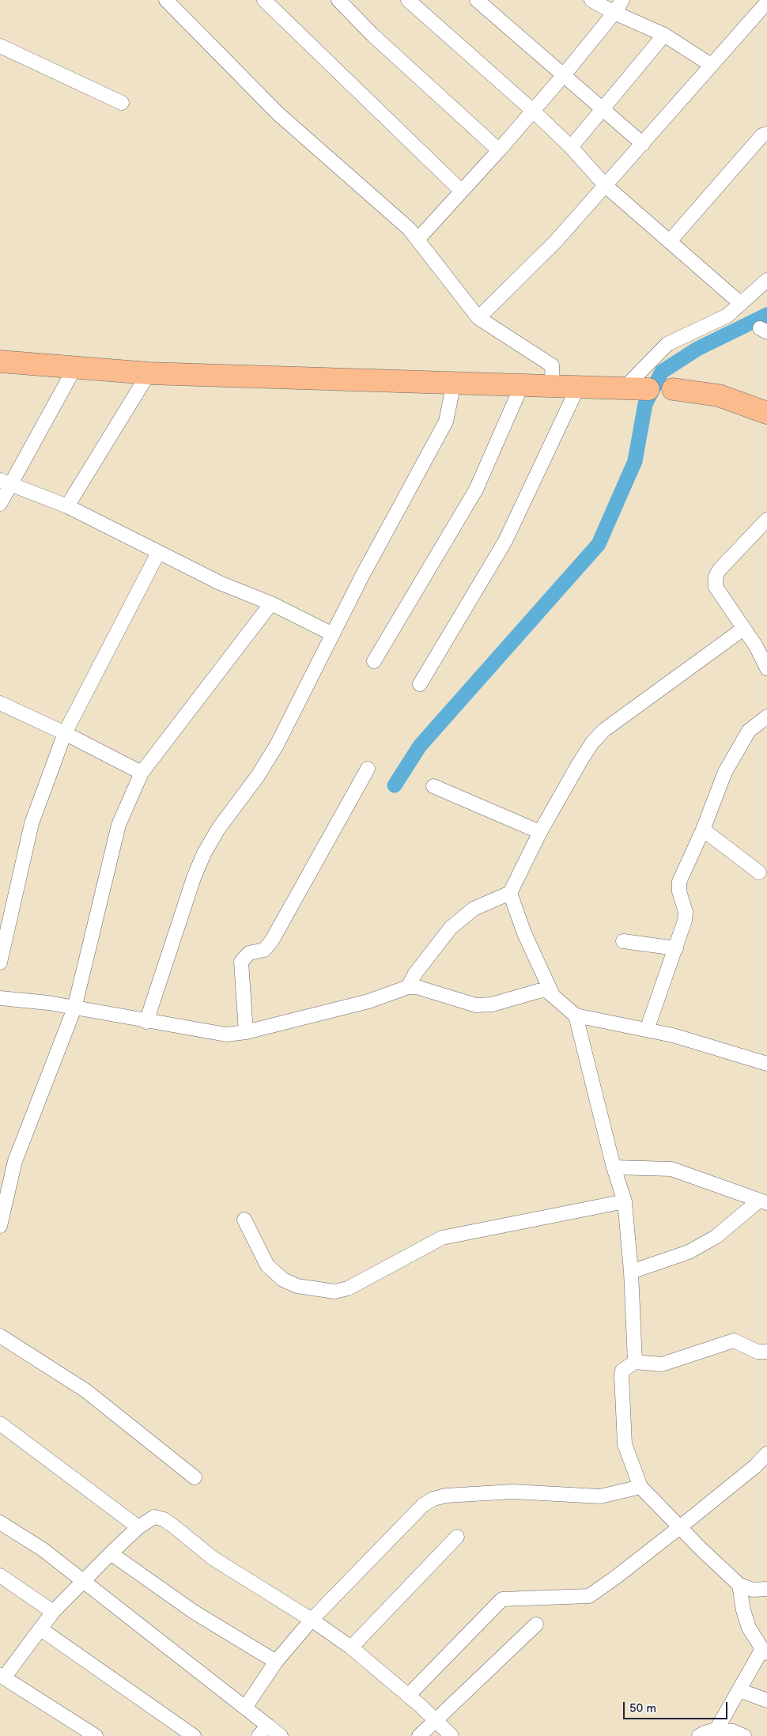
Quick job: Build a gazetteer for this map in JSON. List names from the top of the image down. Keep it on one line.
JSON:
{"scale_bar":"50 m"}
